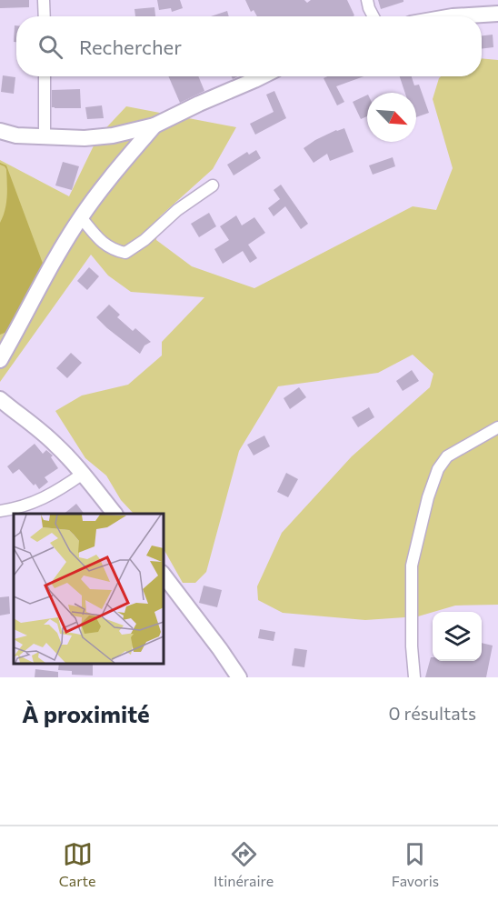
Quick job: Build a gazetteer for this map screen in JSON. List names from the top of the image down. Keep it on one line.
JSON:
{"north":"bottom right","page":{"search":"Rechercher","heading":["À proximité","0 résultats"],"nav":["Carte","Itinéraire","Favoris"]}}
